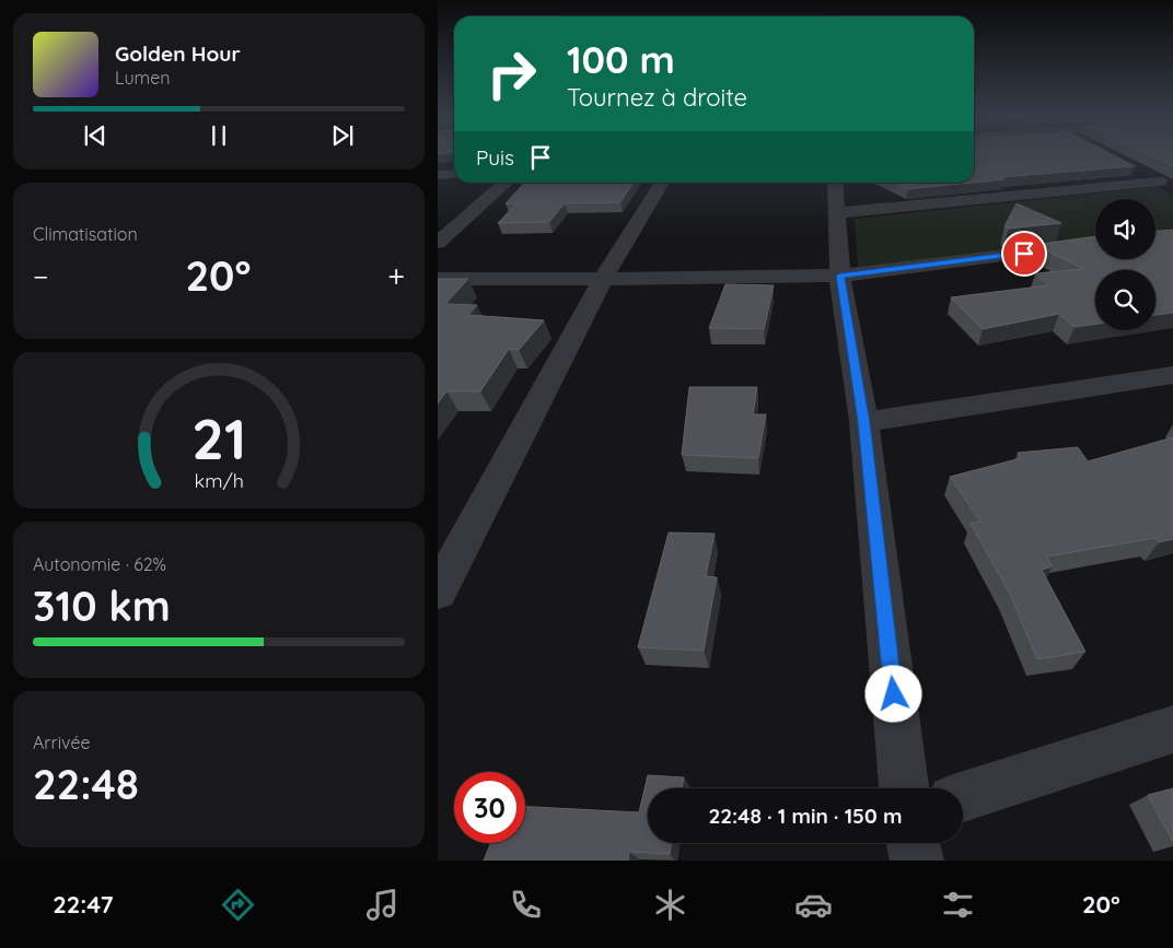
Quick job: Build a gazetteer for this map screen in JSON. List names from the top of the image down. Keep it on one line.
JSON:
{"page":{"turn":["100 m","Tournez à droite"],"song":["Golden Hour","Lumen"],"then":"Puis","tile":["Climatisation",["Autonomie · 62%","310 km"],["Arrivée","22:48"]],"heat":["−","20°","+"],"limit":"30","trip":"22:48 · 1 min · 150 m","tabs":["22:47","20°"],"gauge":["21","km/h"]}}
